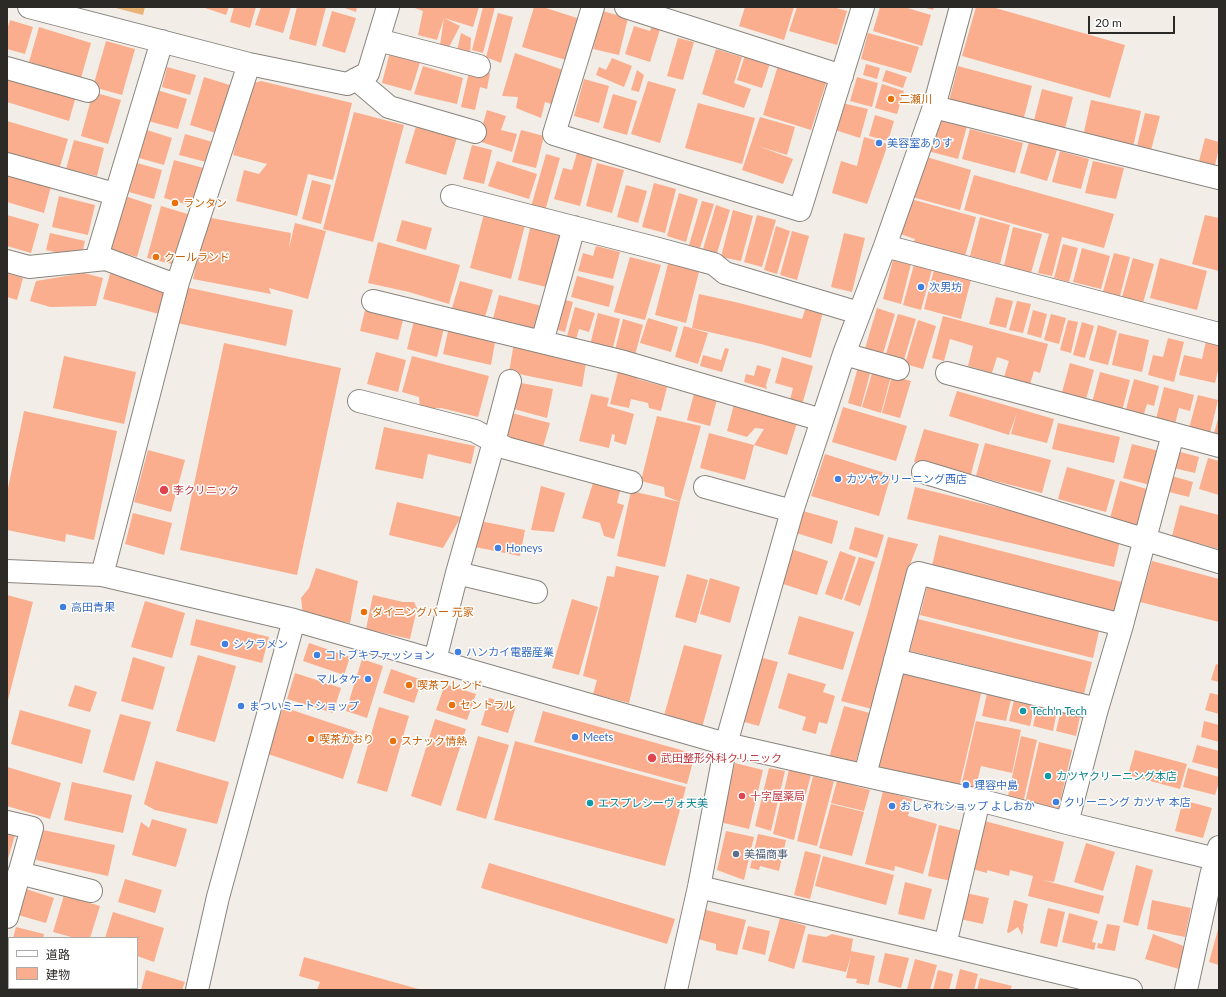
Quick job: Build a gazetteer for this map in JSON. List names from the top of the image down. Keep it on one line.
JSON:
{"places":["二瀬川","美容室ありす","ランタン","クールランド","次男坊","カツヤクリーニング西店","李クリニック","Honeys","高田青果","ダイニングバー 元家","シクラメン","ハンカイ電器産業","コトブキファッション","マルタケ","喫茶フレンド","セントラル","まついミートショップ","Tech'n Tech","Meets","喫茶かおり","スナック情熱","武田整形外科クリニック","カツヤクリーニング本店","理容中島","十字屋薬局","クリーニング カツヤ 本店","エスプレシーヴォ天美","おしゃれショップ よしおか","美福商事"],"legend":["道路","建物"],"scale_bar":"20 m"}
